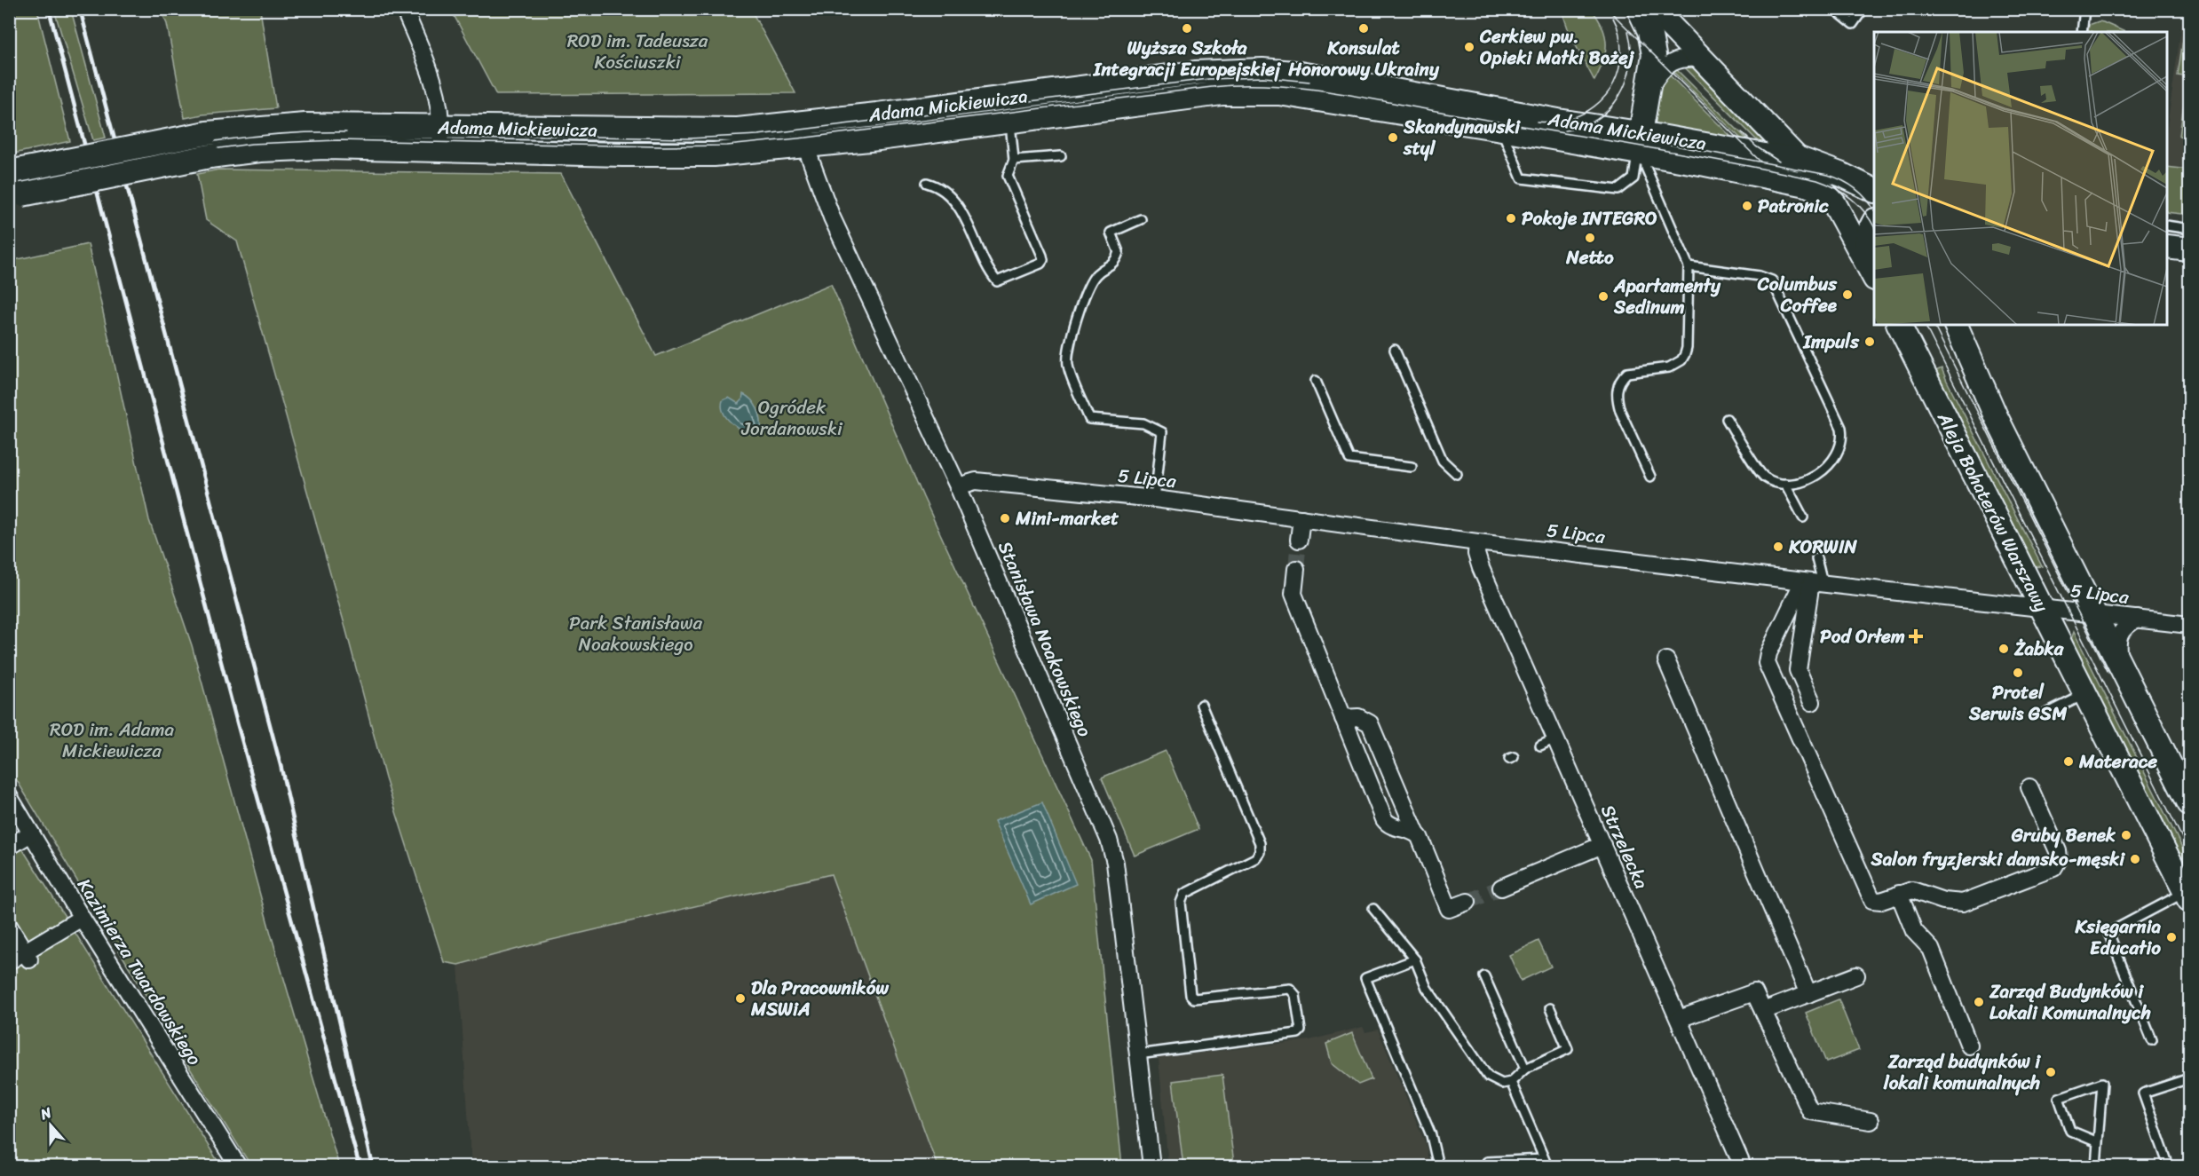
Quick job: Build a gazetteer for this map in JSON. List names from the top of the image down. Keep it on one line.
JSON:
{"streets":{"street":["Adama Mickiewicza","5 Lipca","Aleja Bohaterów Warszawy","Stanisława Noakowskiego","Strzelecka","Kazimierza Twardowskiego"]},"crossings":[["Adama Mickiewicza","Stanisława Noakowskiego"],["5 Lipca","Aleja Bohaterów Warszawy"],["5 Lipca","Stanisława Noakowskiego"],["5 Lipca","Strzelecka"]],"parks":["ROD im. Tadeusza Kościuszki","Ogródek Jordanowski","Park Stanisława Noakowskiego","ROD im. Adama Mickiewicza"],"places":{"other":["Wyższa Szkoła Integracji Europejskiej","Konsulat Honorowy Ukrainy","Cerkiew pw. Opieki Matki Bożej","Skandynawski styl","Patronic","Pokoje INTEGRO","Netto","Columbus Coffee","Apartamenty Sedinum","Impuls","Mini-market","KORWIN","Żabka","Protel Serwis GSM","Materace","Gruby Benek","Salon fryzjerski damsko-męski","Księgarnia Educatio","Dla Pracowników MSWiA","Zarząd Budynków i Lokali Komunalnych","Zarząd budynków i lokali komunalnych"],"health":["Pod Orłem"]},"north":"top"}
